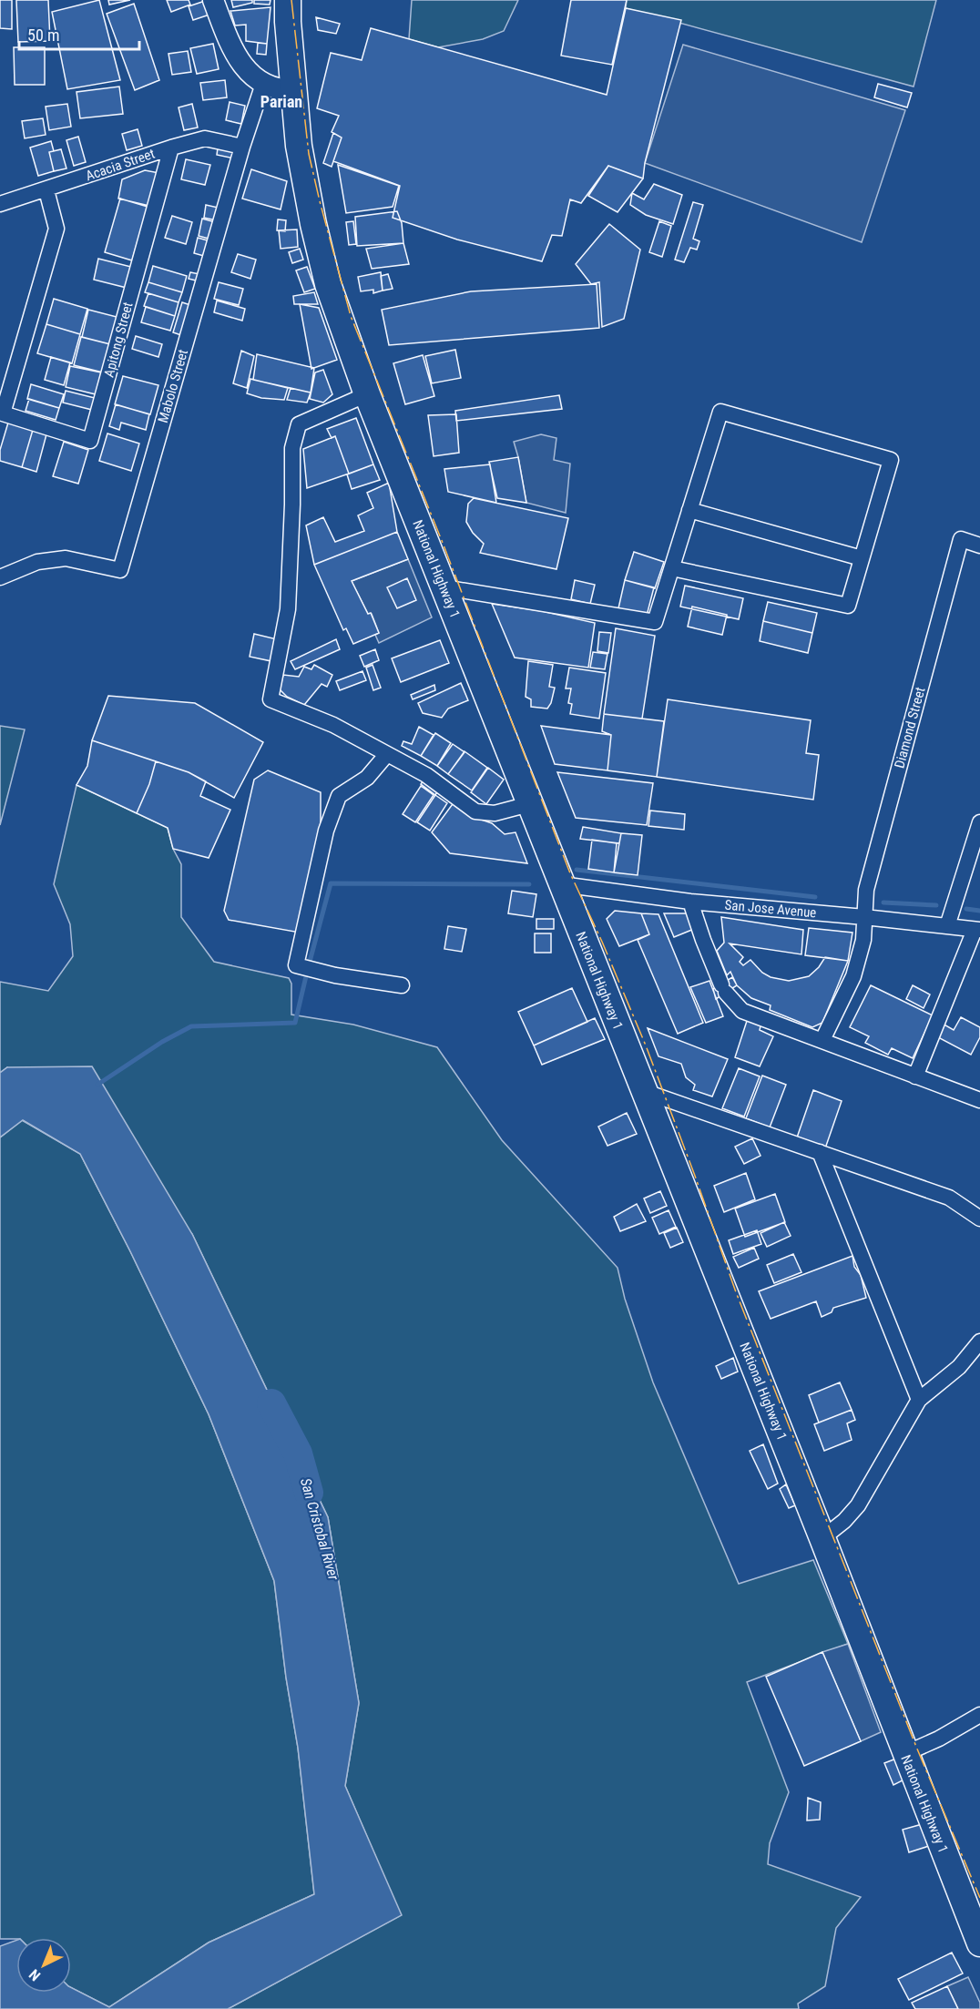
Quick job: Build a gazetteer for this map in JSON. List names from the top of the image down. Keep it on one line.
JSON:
{"streets":{"highway":["National Highway 1"],"street":["Acacia Street","Apitong Street","Mabolo Street","Diamond Street","San Jose Avenue"]},"crossings":[["Acacia Street","Apitong Street"],["Acacia Street","Mabolo Street"],["National Highway 1","San Jose Avenue"],["Diamond Street","San Jose Avenue"]],"districts":["Parian"],"water":["San Cristobal River"],"scale_bar":"50 m","north":"bottom left"}
